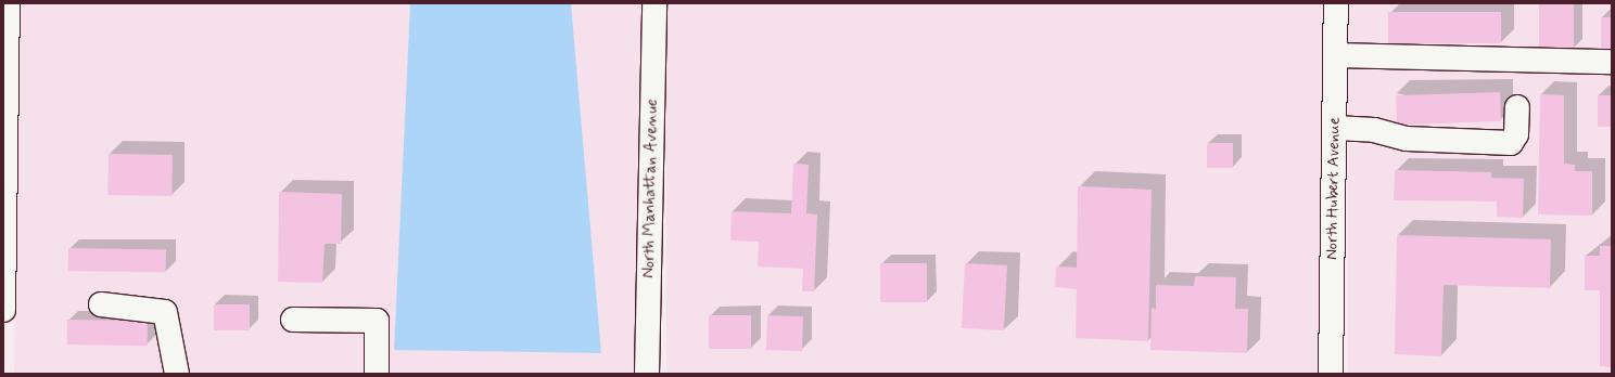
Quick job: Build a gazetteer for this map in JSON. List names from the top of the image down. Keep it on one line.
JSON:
{"streets":{"street":["North Manhattan Avenue","North Hubert Avenue"]}}
